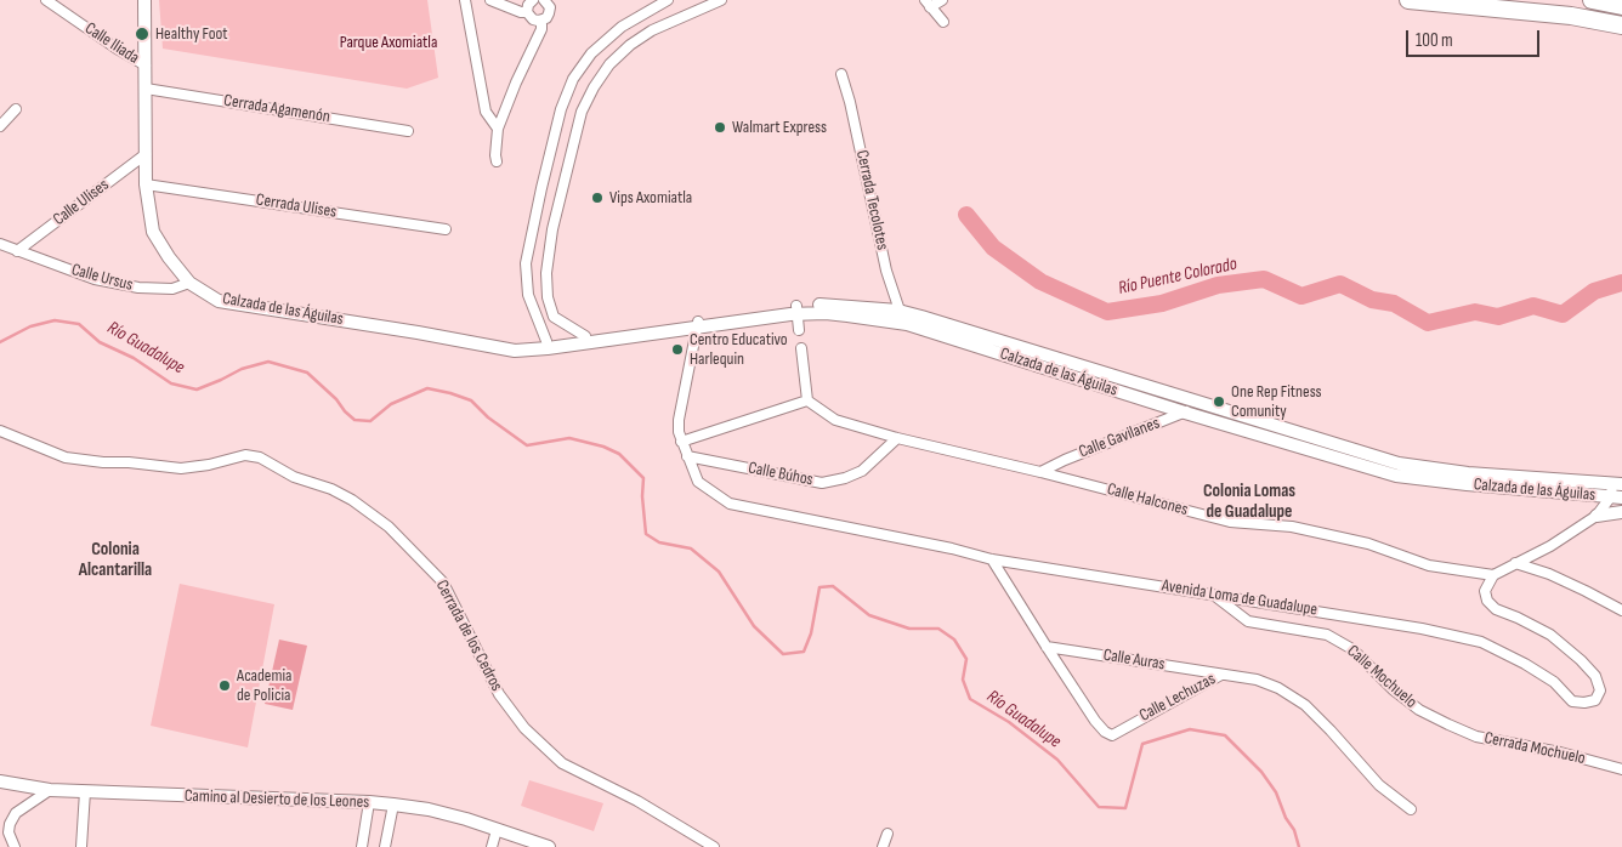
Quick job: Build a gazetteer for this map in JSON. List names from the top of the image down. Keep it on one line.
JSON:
{"streets":{"main road":["Calzada de las Águilas","Camino al Desierto de los Leones"],"street":["Calle Iliada","Cerrada Agamenón","Cerrada Tecolotes","Calle Ulises","Cerrada Ulises","Calle Ursus","Calle Gavilanes","Calle Búhos","Calle Halcones","Avenida Loma de Guadalupe","Cerrada de los Cedros","Calle Auras","Calle Mochuelo","Calle Lechuzas","Cerrada Mochuelo"]},"crossings":[["Calle Iliada","Calzada de las Águilas"],["Cerrada Agamenón","Calzada de las Águilas"],["Cerrada Tecolotes","Calzada de las Águilas"],["Calle Ulises","Calle Ursus"],["Calle Ulises","Calzada de las Águilas"],["Cerrada Ulises","Calzada de las Águilas"],["Calle Ursus","Calzada de las Águilas"],["Calzada de las Águilas","Calle Gavilanes"],["Calzada de las Águilas","Avenida Loma de Guadalupe"],["Calle Gavilanes","Calle Halcones"],["Calle Búhos","Calle Halcones"],["Calle Búhos","Avenida Loma de Guadalupe"],["Calle Halcones","Avenida Loma de Guadalupe"],["Avenida Loma de Guadalupe","Calle Mochuelo"],["Avenida Loma de Guadalupe","Calle Lechuzas"],["Calle Auras","Calle Lechuzas"],["Calle Mochuelo","Cerrada Mochuelo"]],"districts":["Colonia Lomas de Guadalupe","Colonia Alcantarilla"],"water":["Río Puente Colorado","Río Guadalupe"],"parks":["Parque Axomiatla"],"places":["Healthy Foot","Walmart Express","Vips Axomiatla","Centro Educativo Harlequin","One Rep Fitness Comunity","Academia de Policia"],"scale_bar":"100 m"}
